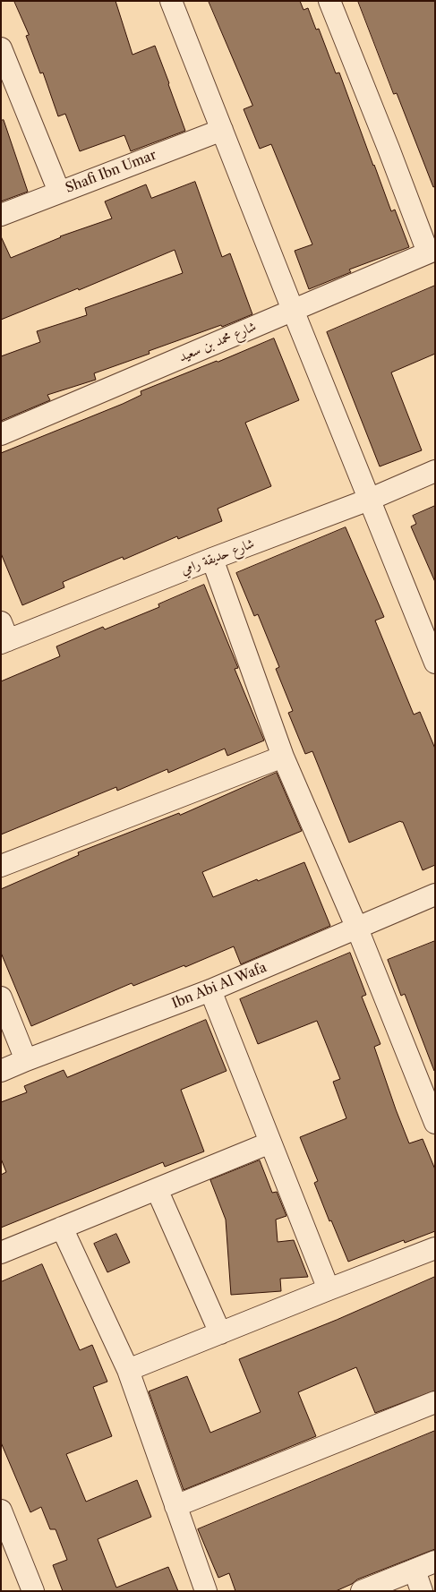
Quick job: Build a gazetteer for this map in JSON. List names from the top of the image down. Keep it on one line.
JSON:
{"streets":{"street":["Shafi Ibn Umar","شارع محمد بن سعيد","شارع حديقة رامي","Ibn Abi Al Wafa"]}}
